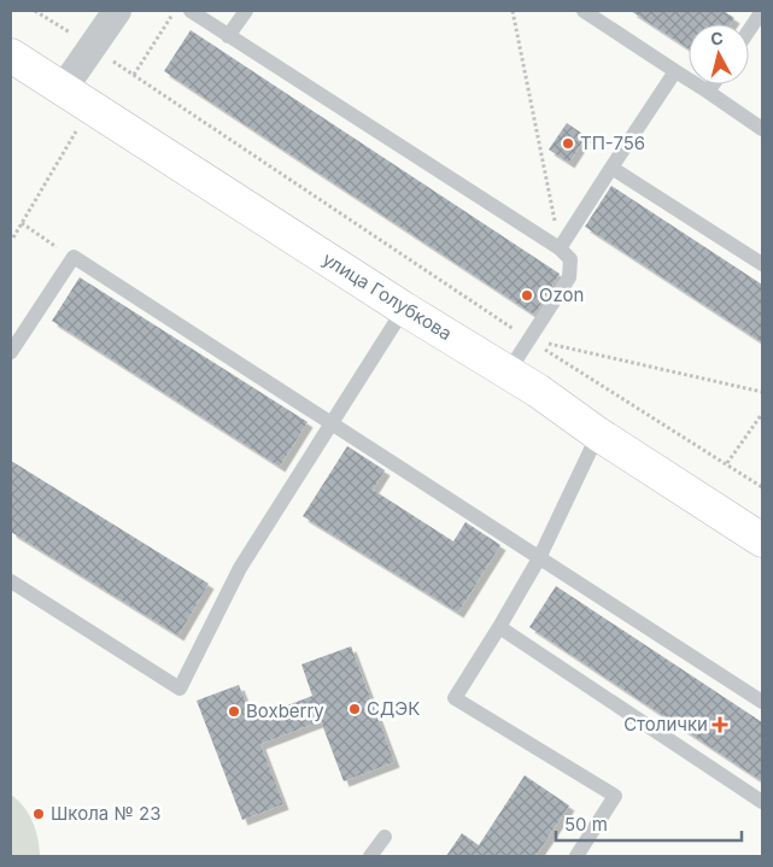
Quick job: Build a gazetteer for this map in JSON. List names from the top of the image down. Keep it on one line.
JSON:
{"streets":{"main road":["улица Голубкова"]},"places":{"other":["ТП-756","Ozon","СДЭК","Boxberry","Школа № 23"],"health":["Столички"]},"scale_bar":"50 m","north":"top"}
